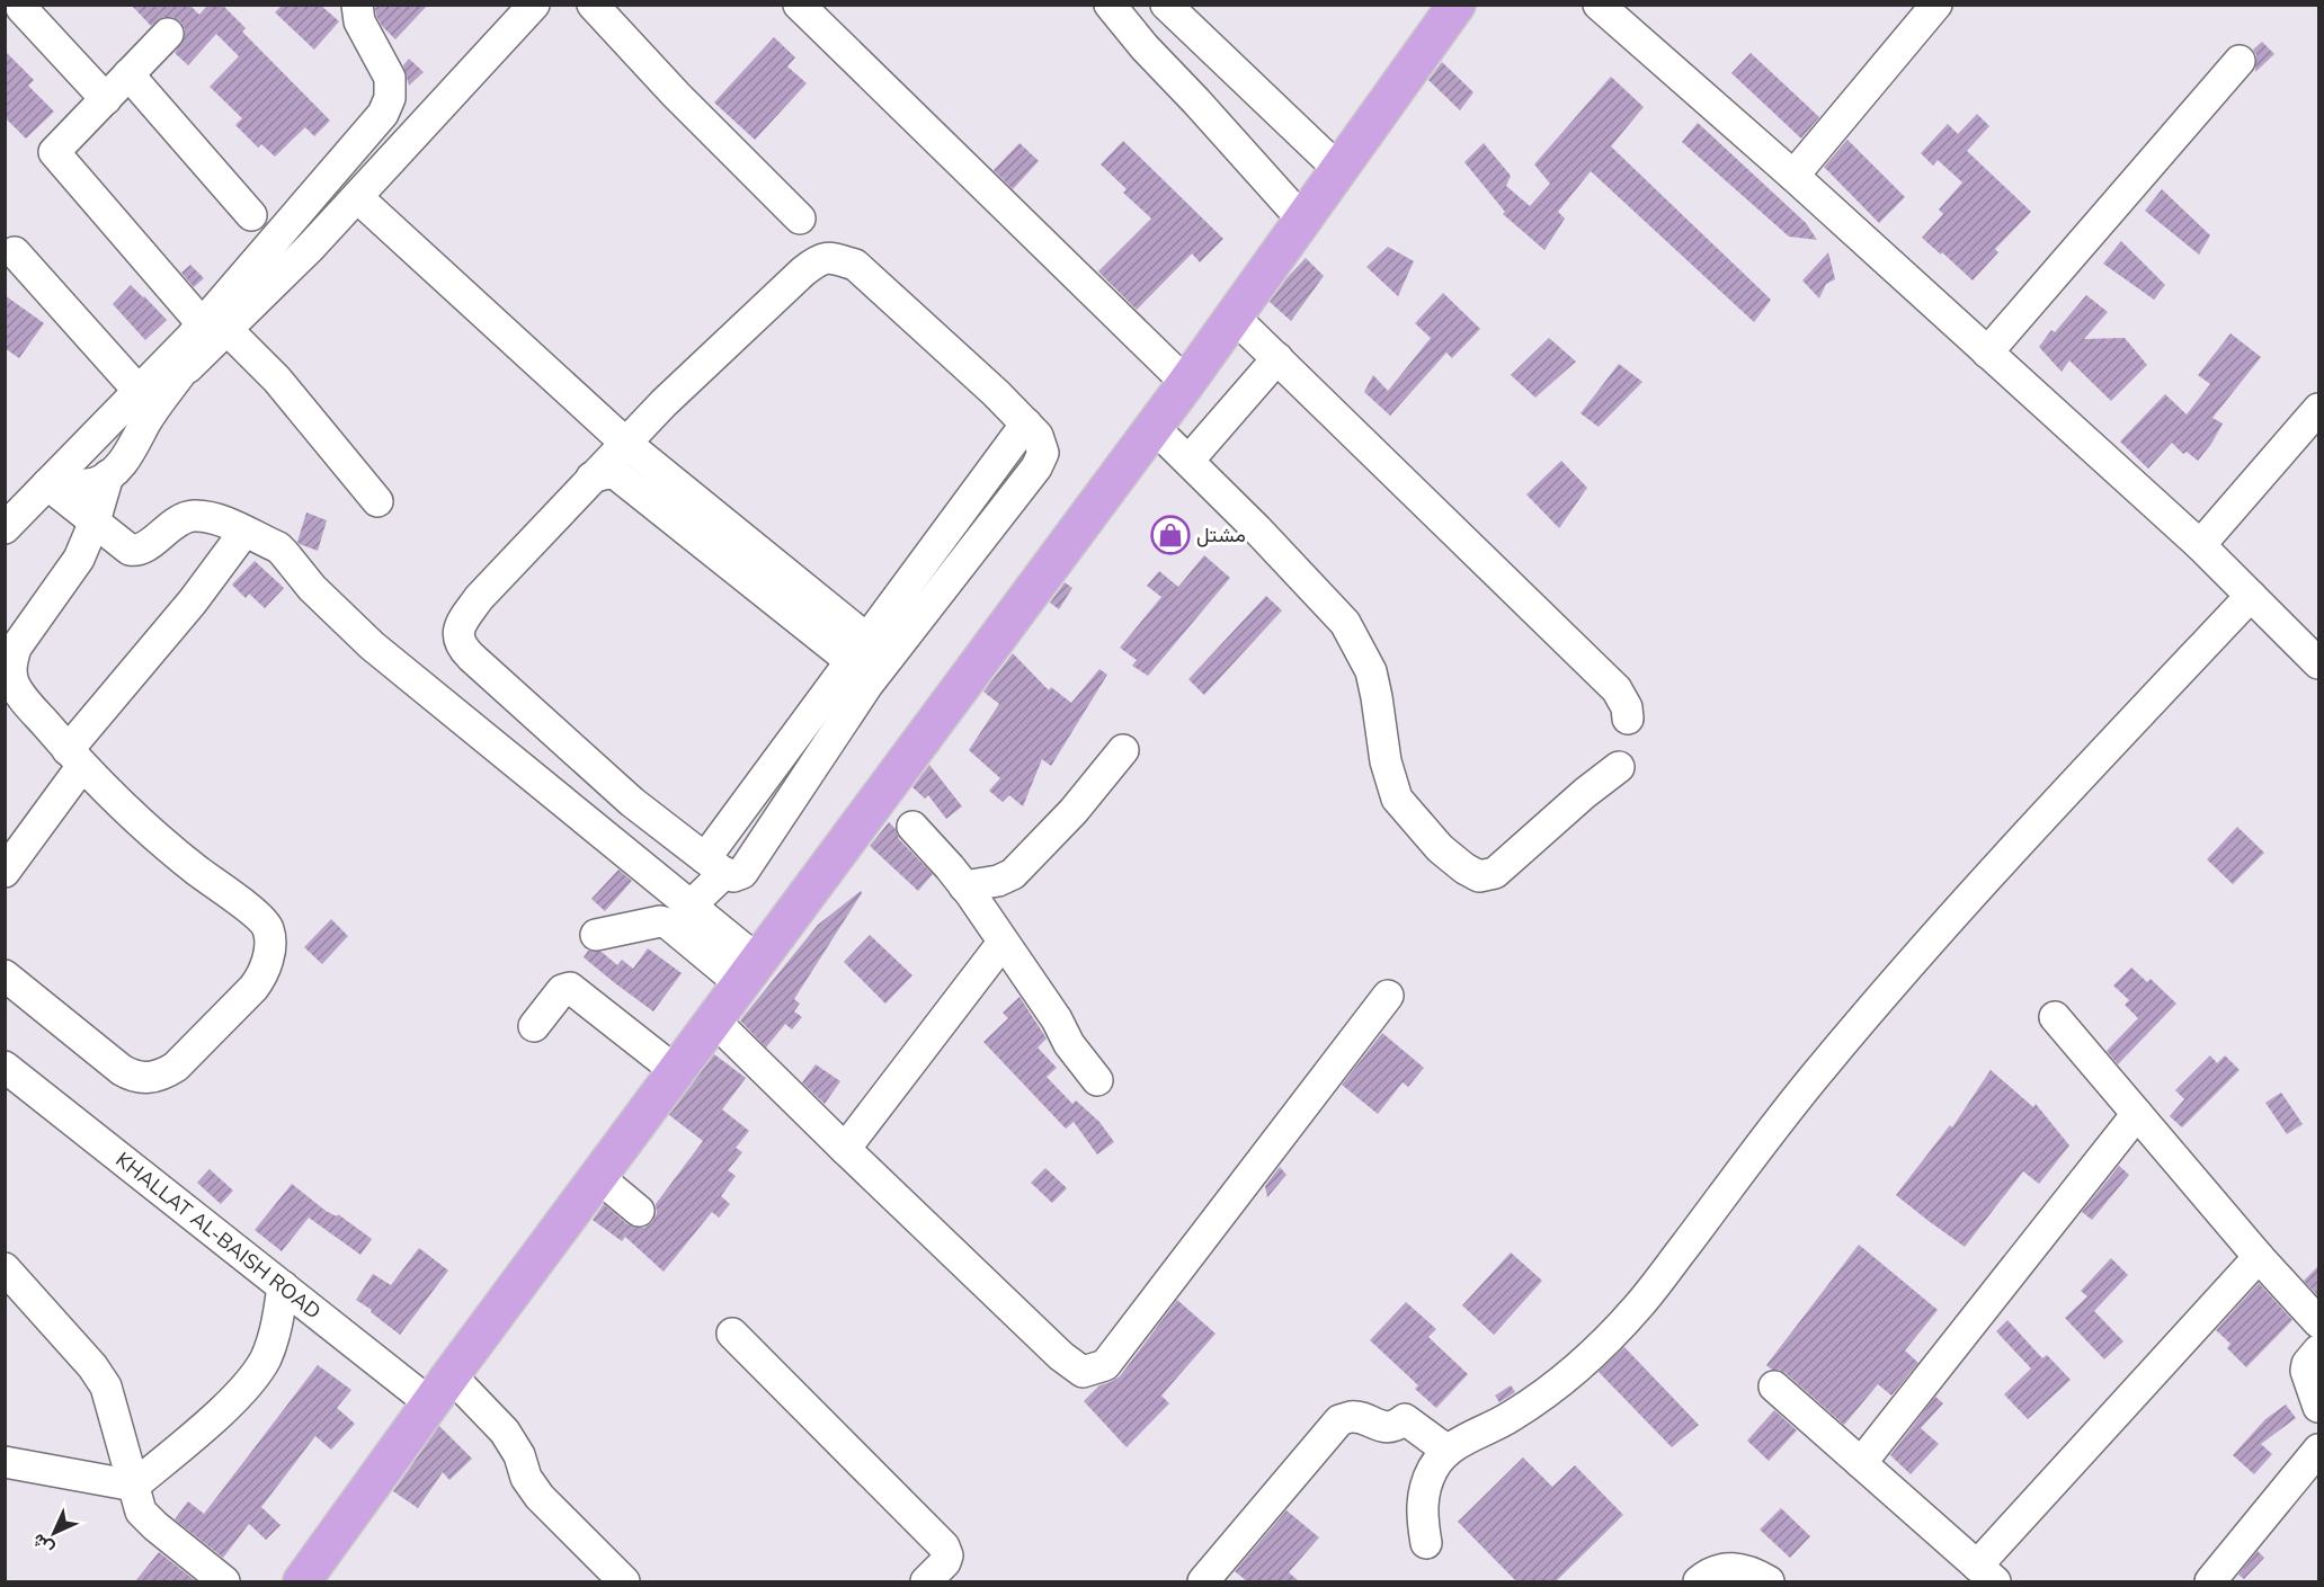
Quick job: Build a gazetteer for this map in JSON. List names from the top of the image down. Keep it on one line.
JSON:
{"streets":{"street":["KHALLAT AL-BAISH ROAD"]},"places":{"shop":["مشتل"]},"north":"bottom left"}
